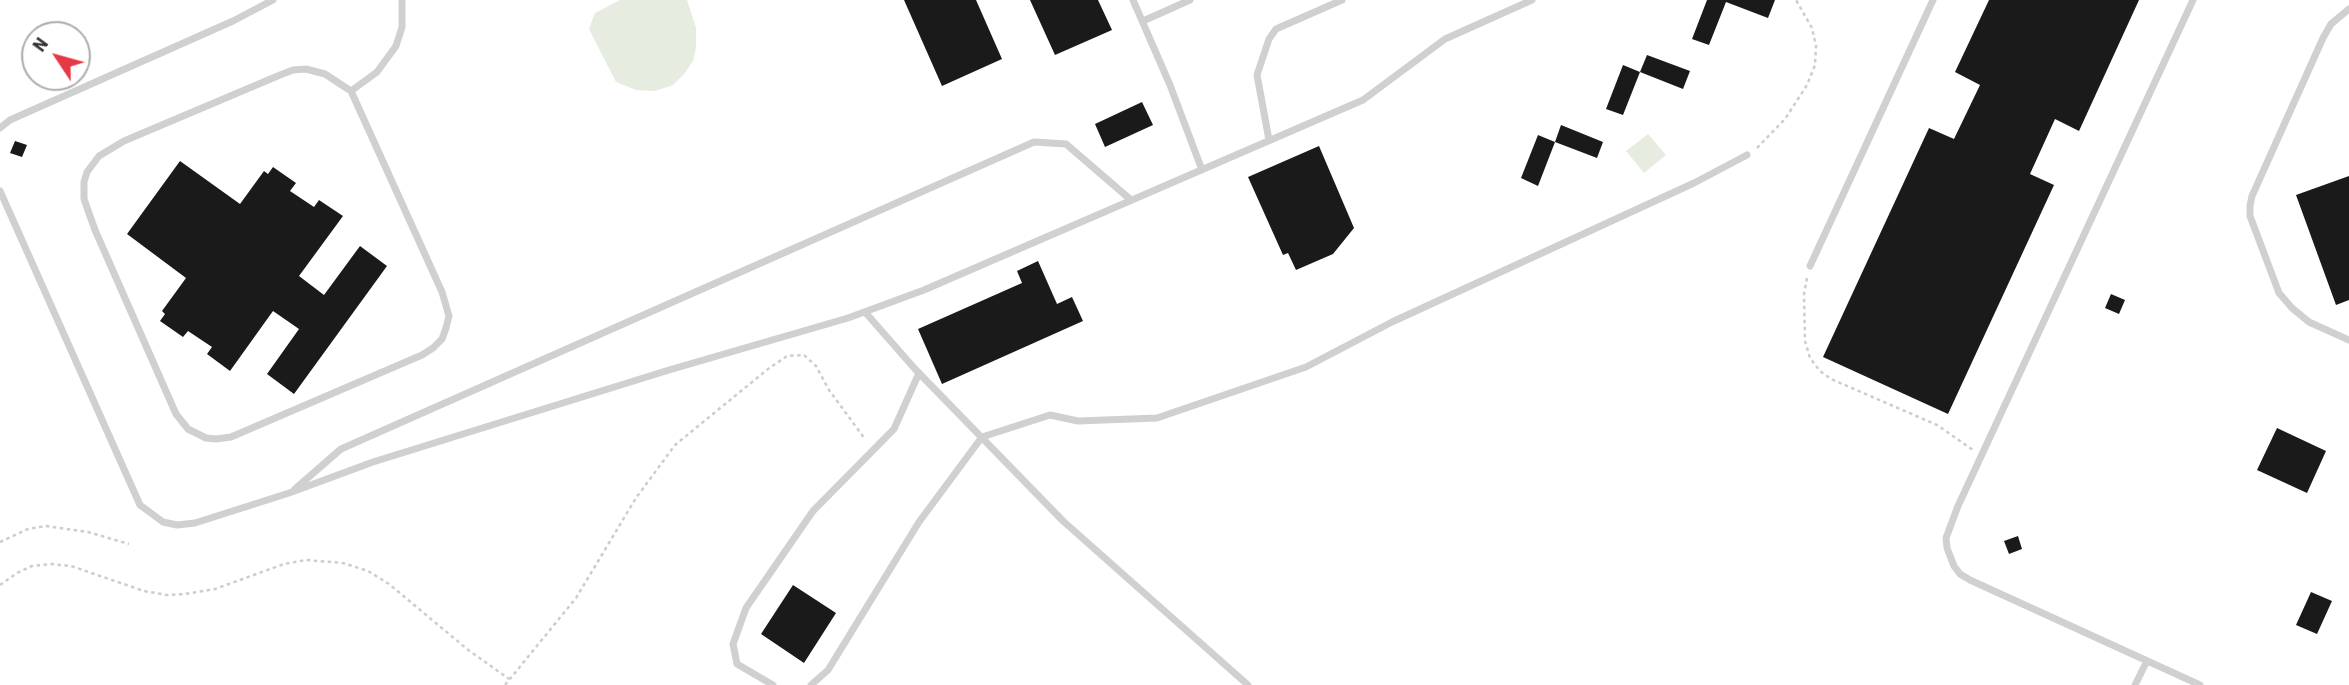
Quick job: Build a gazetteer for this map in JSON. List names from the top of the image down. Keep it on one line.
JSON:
{"north":"top left"}
